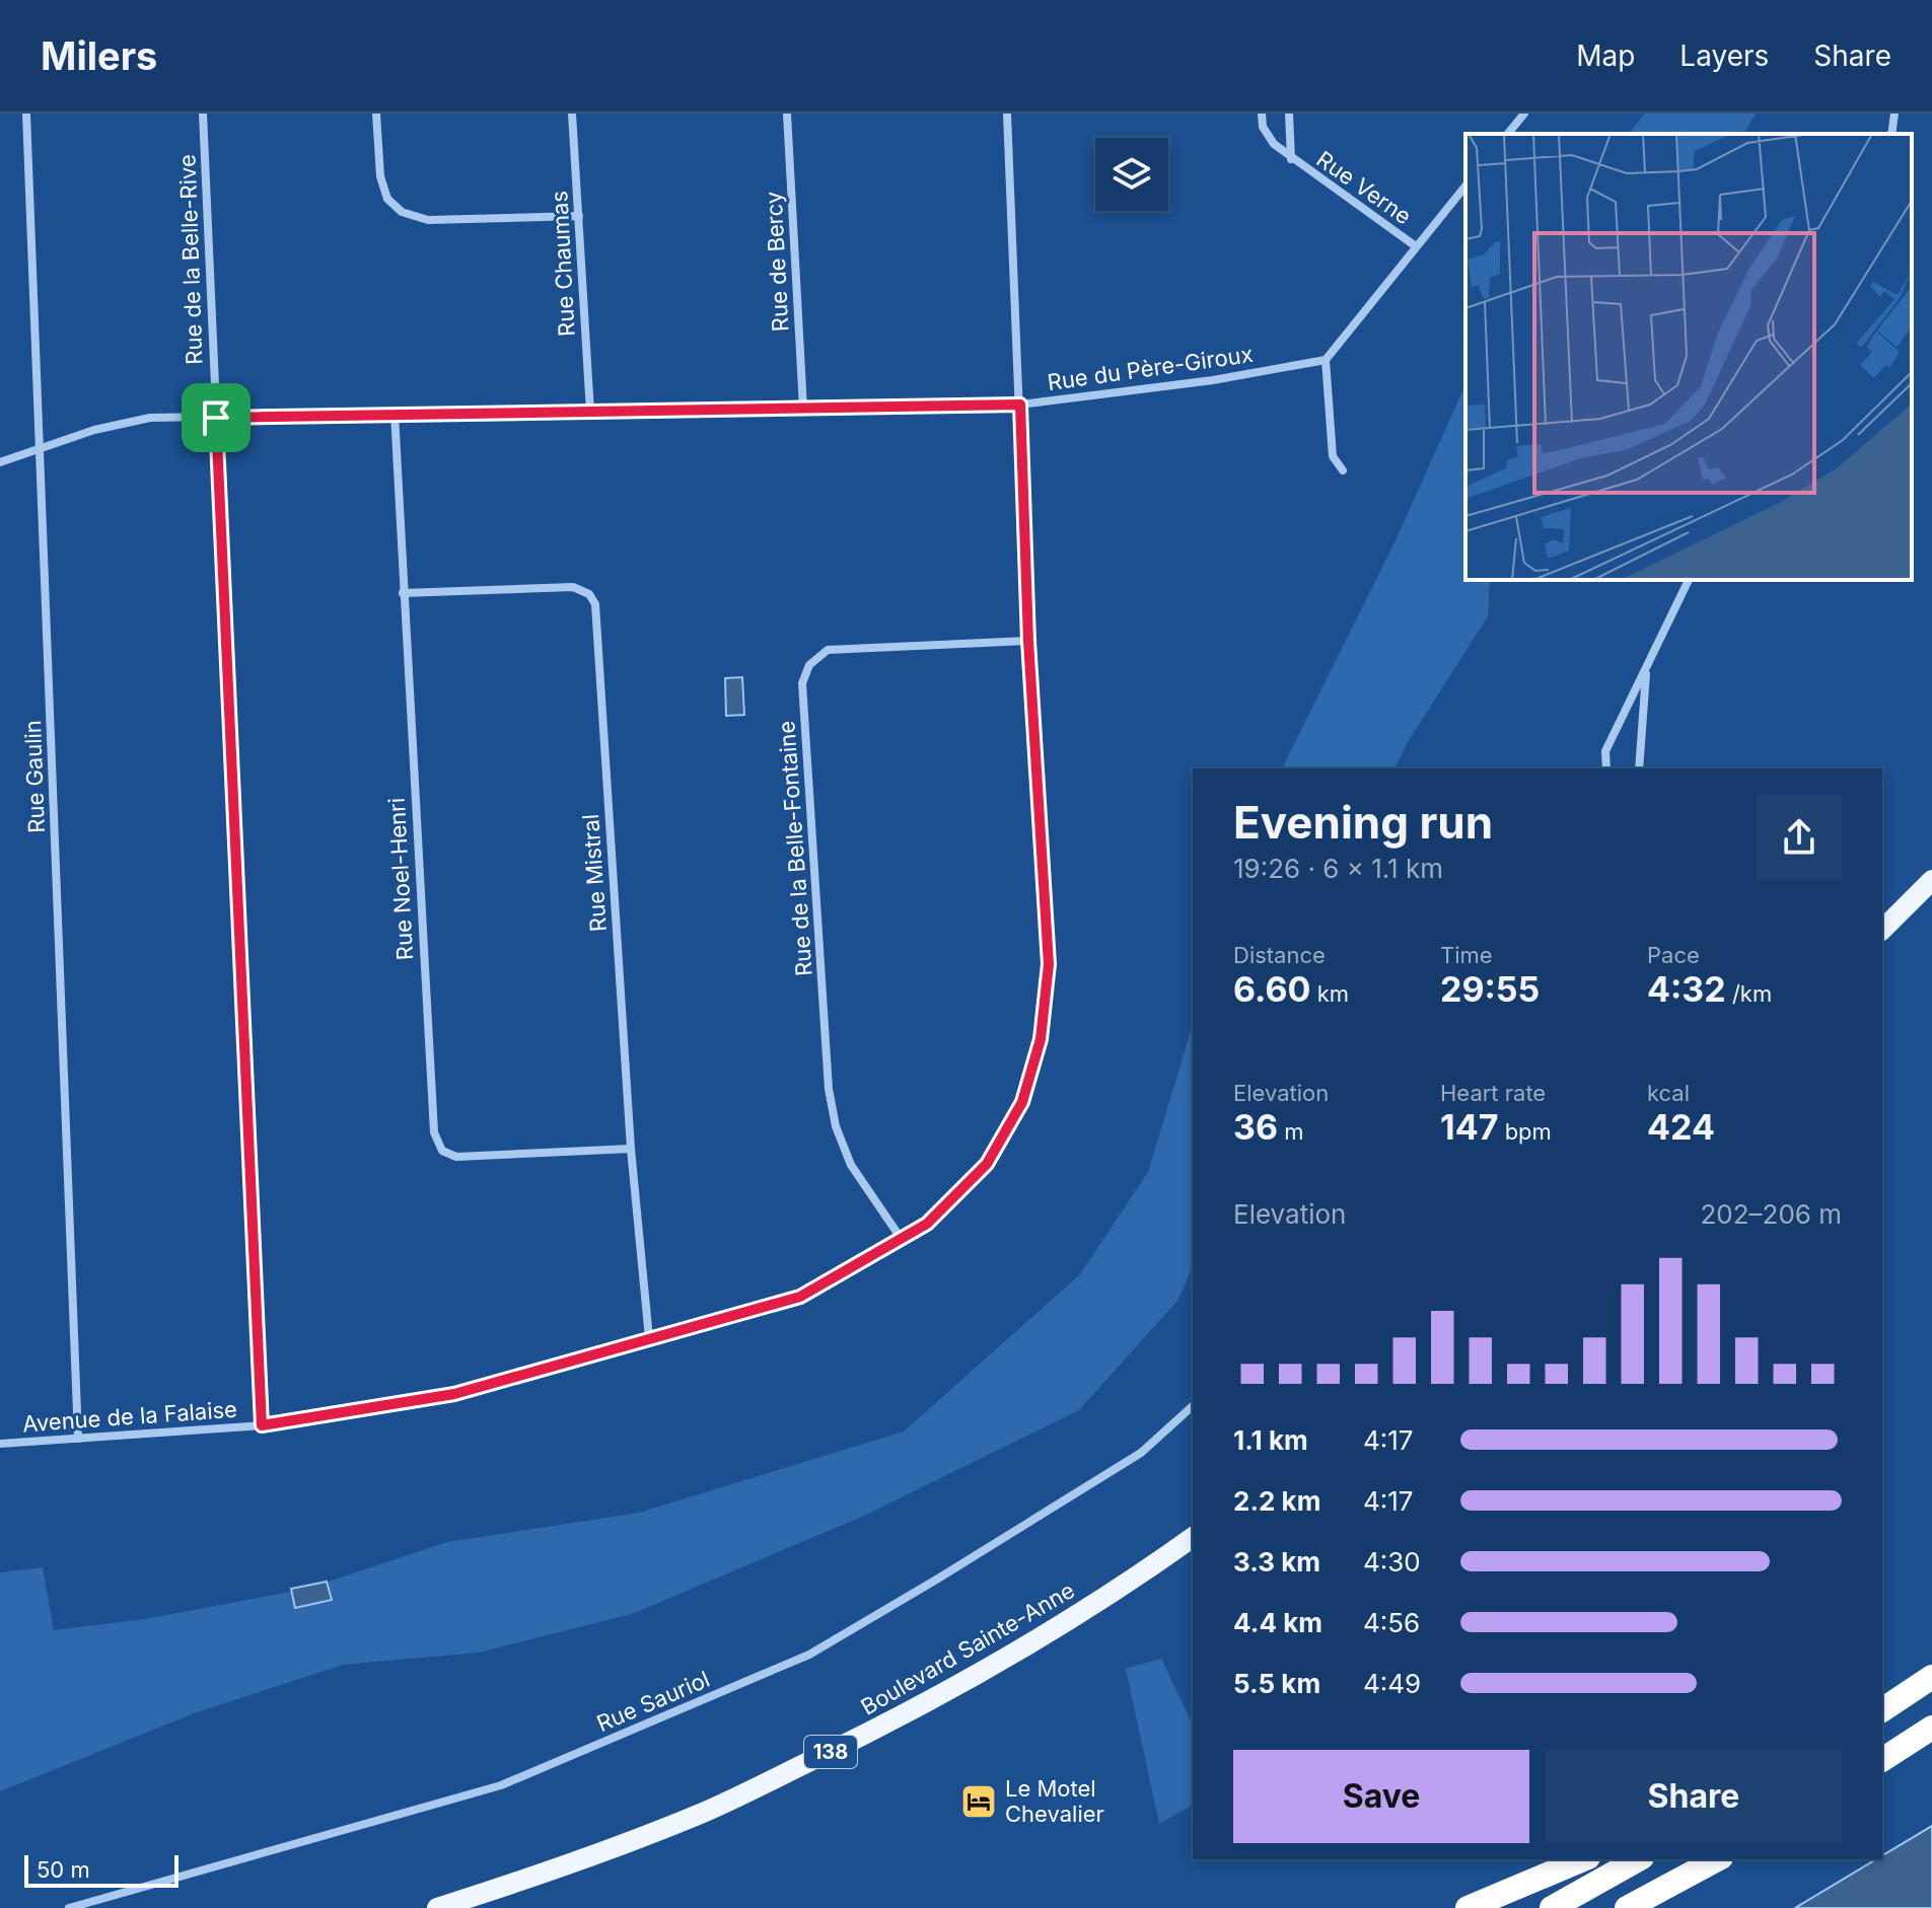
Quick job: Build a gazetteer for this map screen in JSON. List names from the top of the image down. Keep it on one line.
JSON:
{"streets":{"main road":["Boulevard Sainte-Anne","138"],"street":["Rue Verne","Rue de la Belle-Rive","Rue de Bercy","Rue Chaumas","Rue du Père-Giroux","Rue Gaulin","Rue de la Belle-Fontaine","Rue Mistral","Rue Noel-Henri","Avenue de la Falaise","Rue Sauriol"]},"crossings":[["Rue de la Belle-Rive","Rue du Père-Giroux"],["Rue de la Belle-Rive","Avenue de la Falaise"],["Rue de Bercy","Rue du Père-Giroux"],["Rue Chaumas","Rue du Père-Giroux"],["Rue du Père-Giroux","Rue Gaulin"],["Rue du Père-Giroux","Rue Noel-Henri"],["Rue du Père-Giroux","Avenue de la Falaise"],["Rue Gaulin","Avenue de la Falaise"],["Rue de la Belle-Fontaine","Avenue de la Falaise"],["Rue Mistral","Rue Noel-Henri"],["Rue Mistral","Avenue de la Falaise"]],"places":{"hotel":["Le Motel Chevalier"]},"scale_bar":"50 m","page":{"header":"Milers","nav":["Map","Layers","Share"],"heading":["Evening run","19:26 · 6 × 1.1 km"],"stats":[["Distance","6.60 km"],["Time","29:55"],["Pace","4:32 /km"],["Elevation","36 m"],["Heart rate","147 bpm"],["kcal","424"]],"chart":["Elevation","202–206 m"],"list":[{"name":"1.1 km","note":"4:17"},{"name":"2.2 km","note":"4:17"},{"name":"3.3 km","note":"4:30"},{"name":"4.4 km","note":"4:56"},{"name":"5.5 km","note":"4:49"}],"buttons":["Save","Share"],"scale":"50 m"}}
